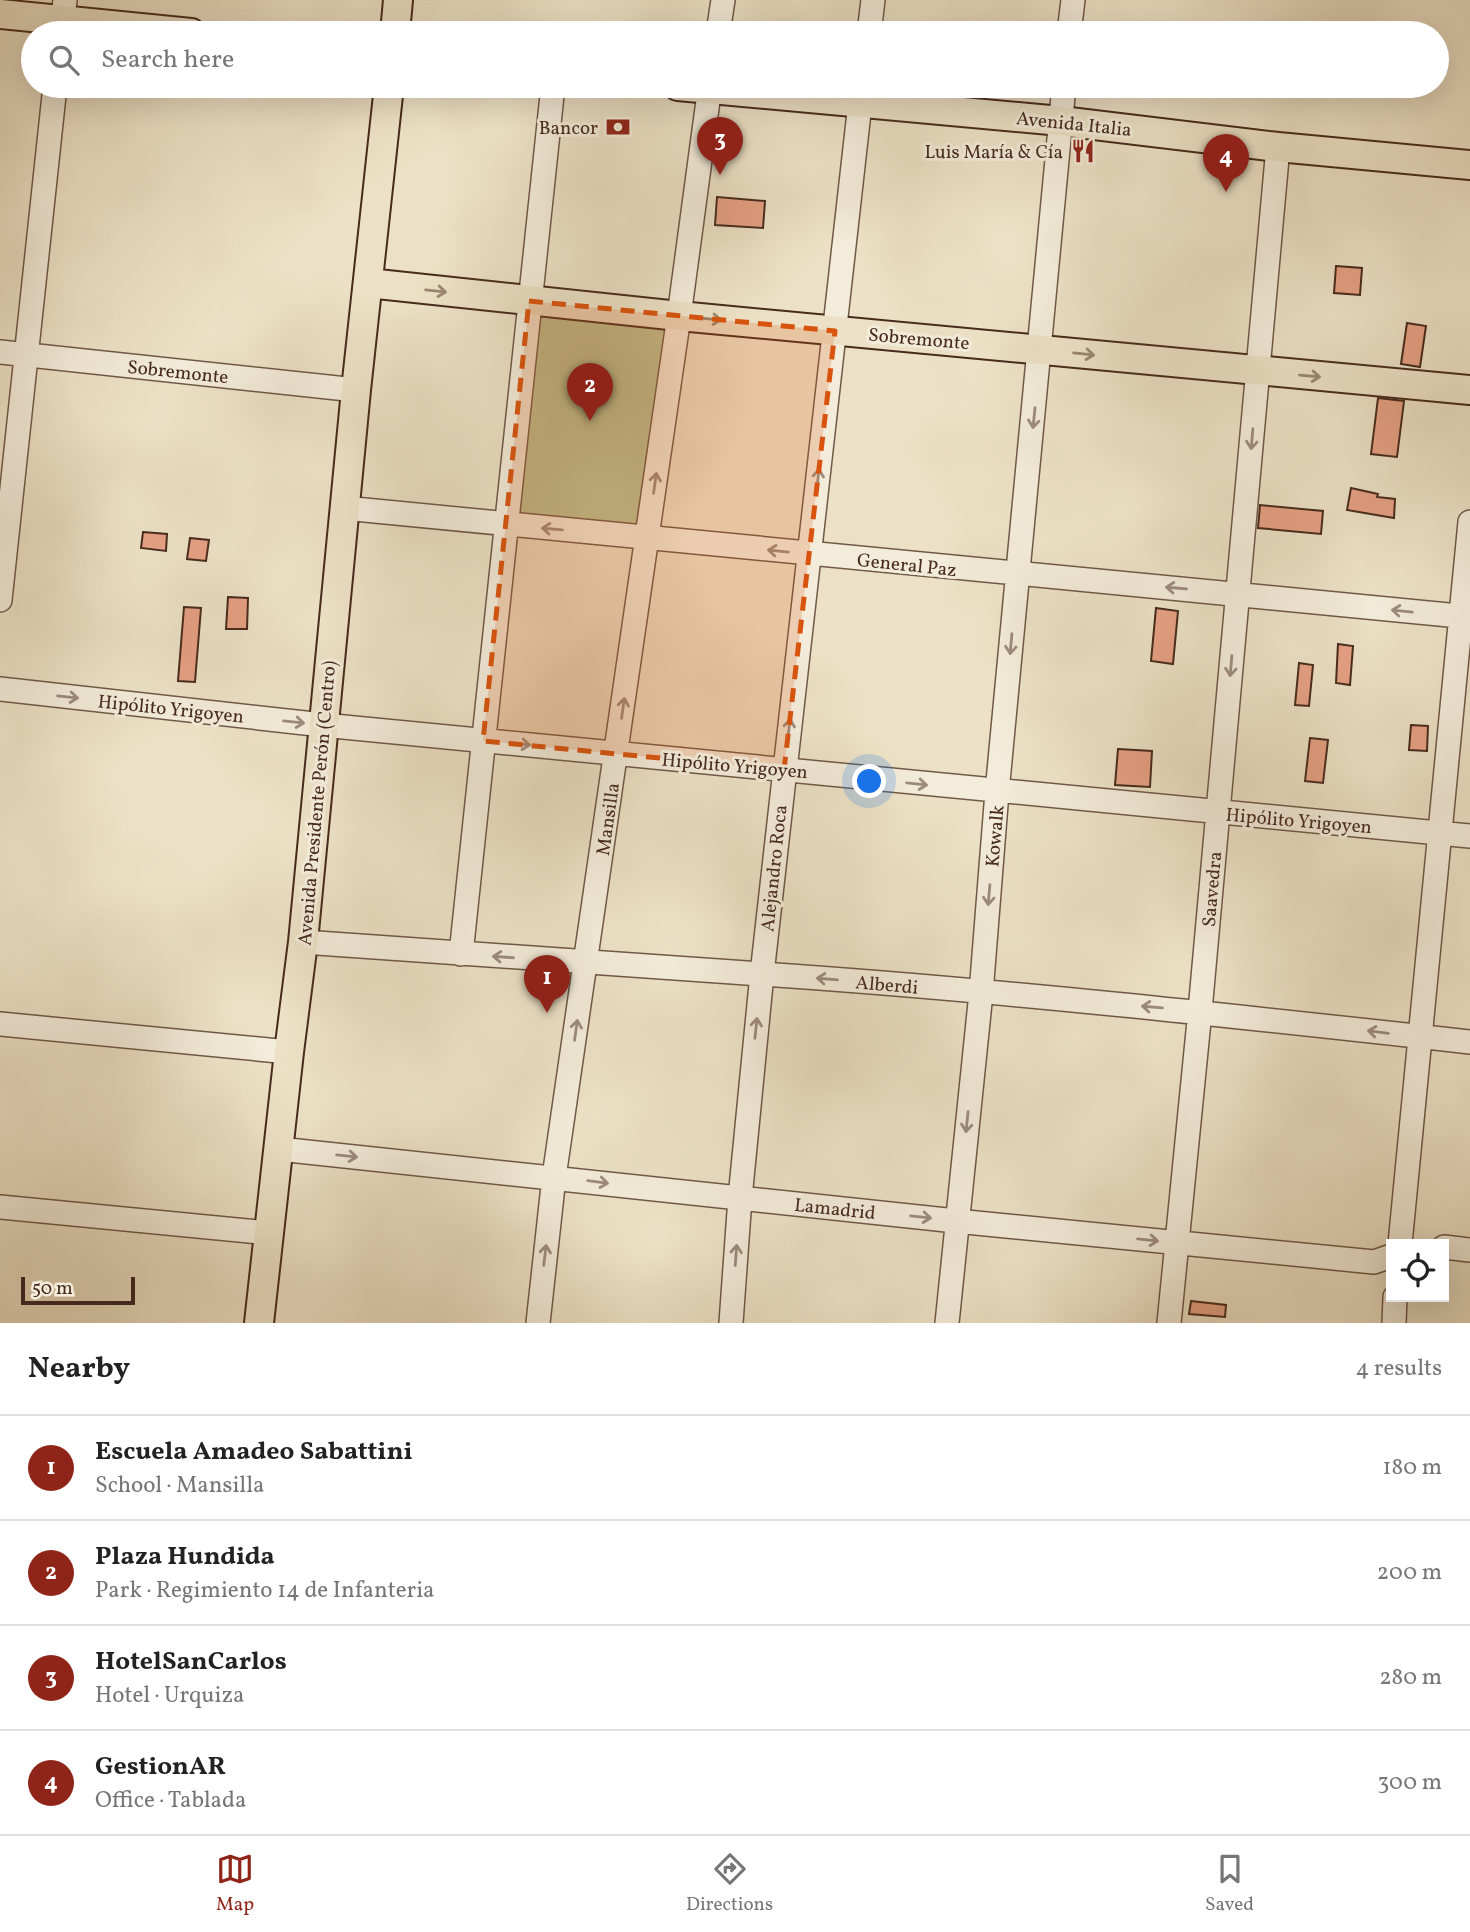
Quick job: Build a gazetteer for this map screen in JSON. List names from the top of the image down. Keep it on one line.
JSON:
{"streets":{"main road":["Avenida Italia","Sobremonte","Avenida Presidente Perón (Centro)"],"street":["General Paz","Hipólito Yrigoyen","Mansilla","Kowalk","Alejandro Roca","Saavedra","Alberdi","Lamadrid"]},"crossings":[["Avenida Italia","Kowalk"],["Avenida Italia","Saavedra"],["Sobremonte","Avenida Presidente Perón (Centro)"],["Sobremonte","Mansilla"],["Sobremonte","Kowalk"],["Sobremonte","Alejandro Roca"],["Sobremonte","Saavedra"],["General Paz","Avenida Presidente Perón (Centro)"],["General Paz","Mansilla"],["General Paz","Kowalk"],["General Paz","Alejandro Roca"],["General Paz","Saavedra"],["Hipólito Yrigoyen","Avenida Presidente Perón (Centro)"],["Hipólito Yrigoyen","Mansilla"],["Hipólito Yrigoyen","Kowalk"],["Hipólito Yrigoyen","Alejandro Roca"],["Hipólito Yrigoyen","Saavedra"],["Avenida Presidente Perón (Centro)","Alberdi"],["Avenida Presidente Perón (Centro)","Lamadrid"],["Mansilla","Alberdi"],["Mansilla","Lamadrid"],["Kowalk","Alberdi"],["Kowalk","Lamadrid"],["Alejandro Roca","Alberdi"],["Alejandro Roca","Lamadrid"],["Saavedra","Alberdi"],["Saavedra","Lamadrid"]],"one_way":["Sobremonte","General Paz","Hipólito Yrigoyen","Kowalk","Alejandro Roca","Saavedra","Alberdi","Lamadrid"],"places":{"bank":["Bancor"],"restaurant":["Luis María & Cía"]},"scale_bar":"50 m","page":{"search":"Search here","pins":["3","4","2","1"],"scale":"50 m","heading":["Nearby","4 results"],"list":[{"mark":"1","name":"Escuela Amadeo Sabattini","note":"School · Mansilla","value":"180 m"},{"mark":"2","name":"Plaza Hundida","note":"Park · Regimiento 14 de Infanteria","value":"200 m"},{"mark":"3","name":"HotelSanCarlos","note":"Hotel · Urquiza","value":"280 m"},{"mark":"4","name":"GestionAR","note":"Office · Tablada","value":"300 m"}],"nav":["Map","Directions","Saved"]}}
